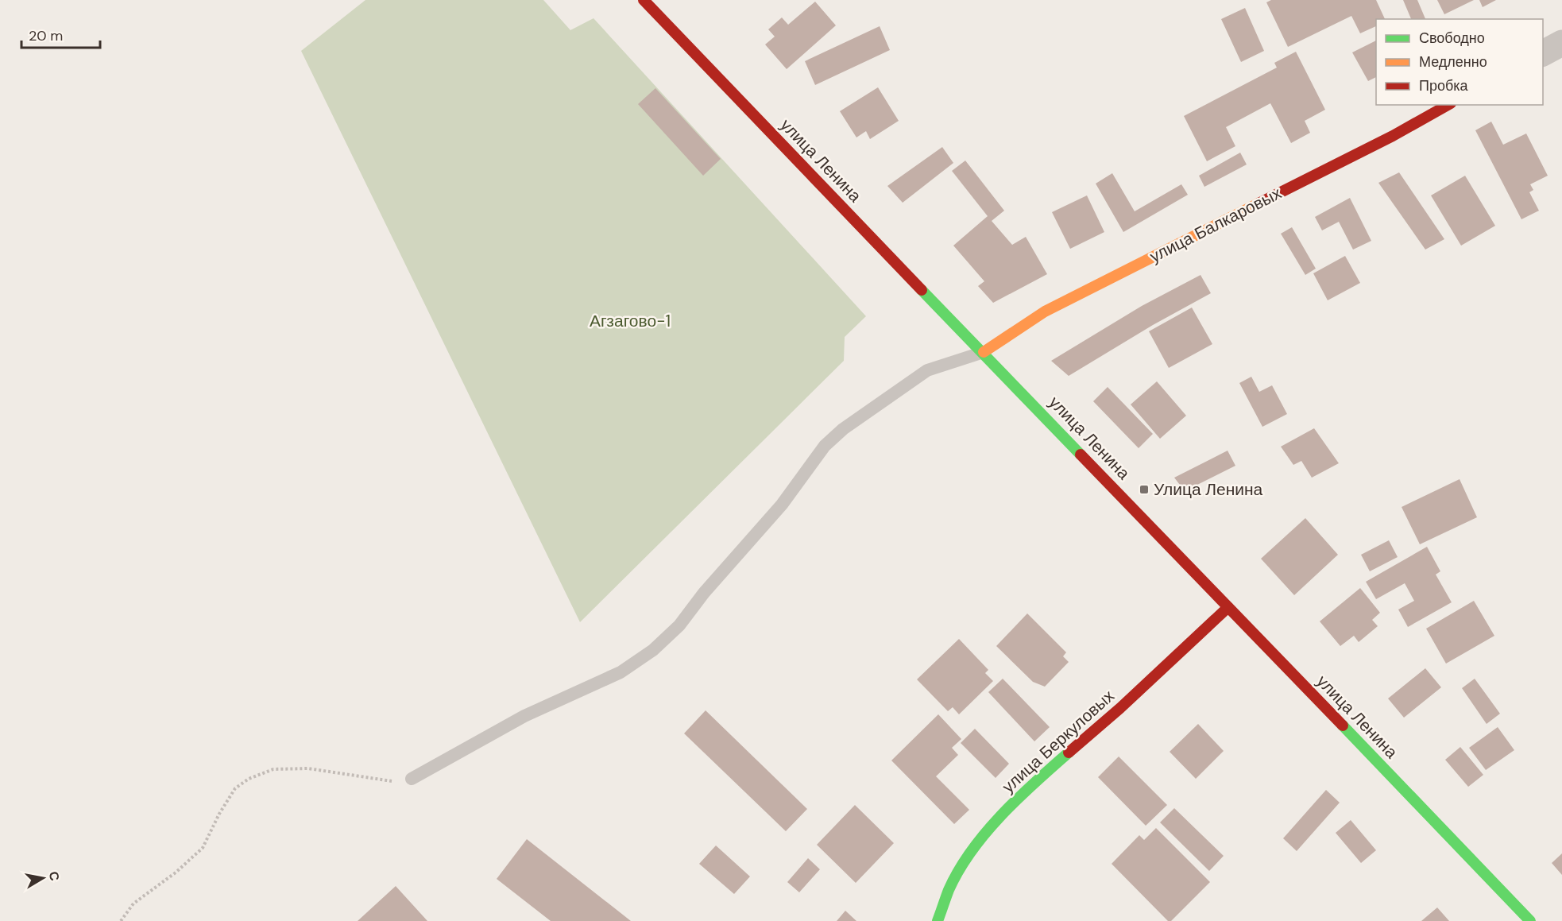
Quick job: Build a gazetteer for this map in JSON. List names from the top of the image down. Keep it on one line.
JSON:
{"streets":{"street":["улица Ленина","улица Балкаровых","улица Беркуловых"]},"crossings":[["улица Ленина","улица Балкаровых"],["улица Ленина","улица Беркуловых"]],"parks":["Агзагово-1"],"places":{"transit":["Улица Ленина"]},"legend":["Свободно","Медленно","Пробка"],"scale_bar":"20 m","north":"right"}
